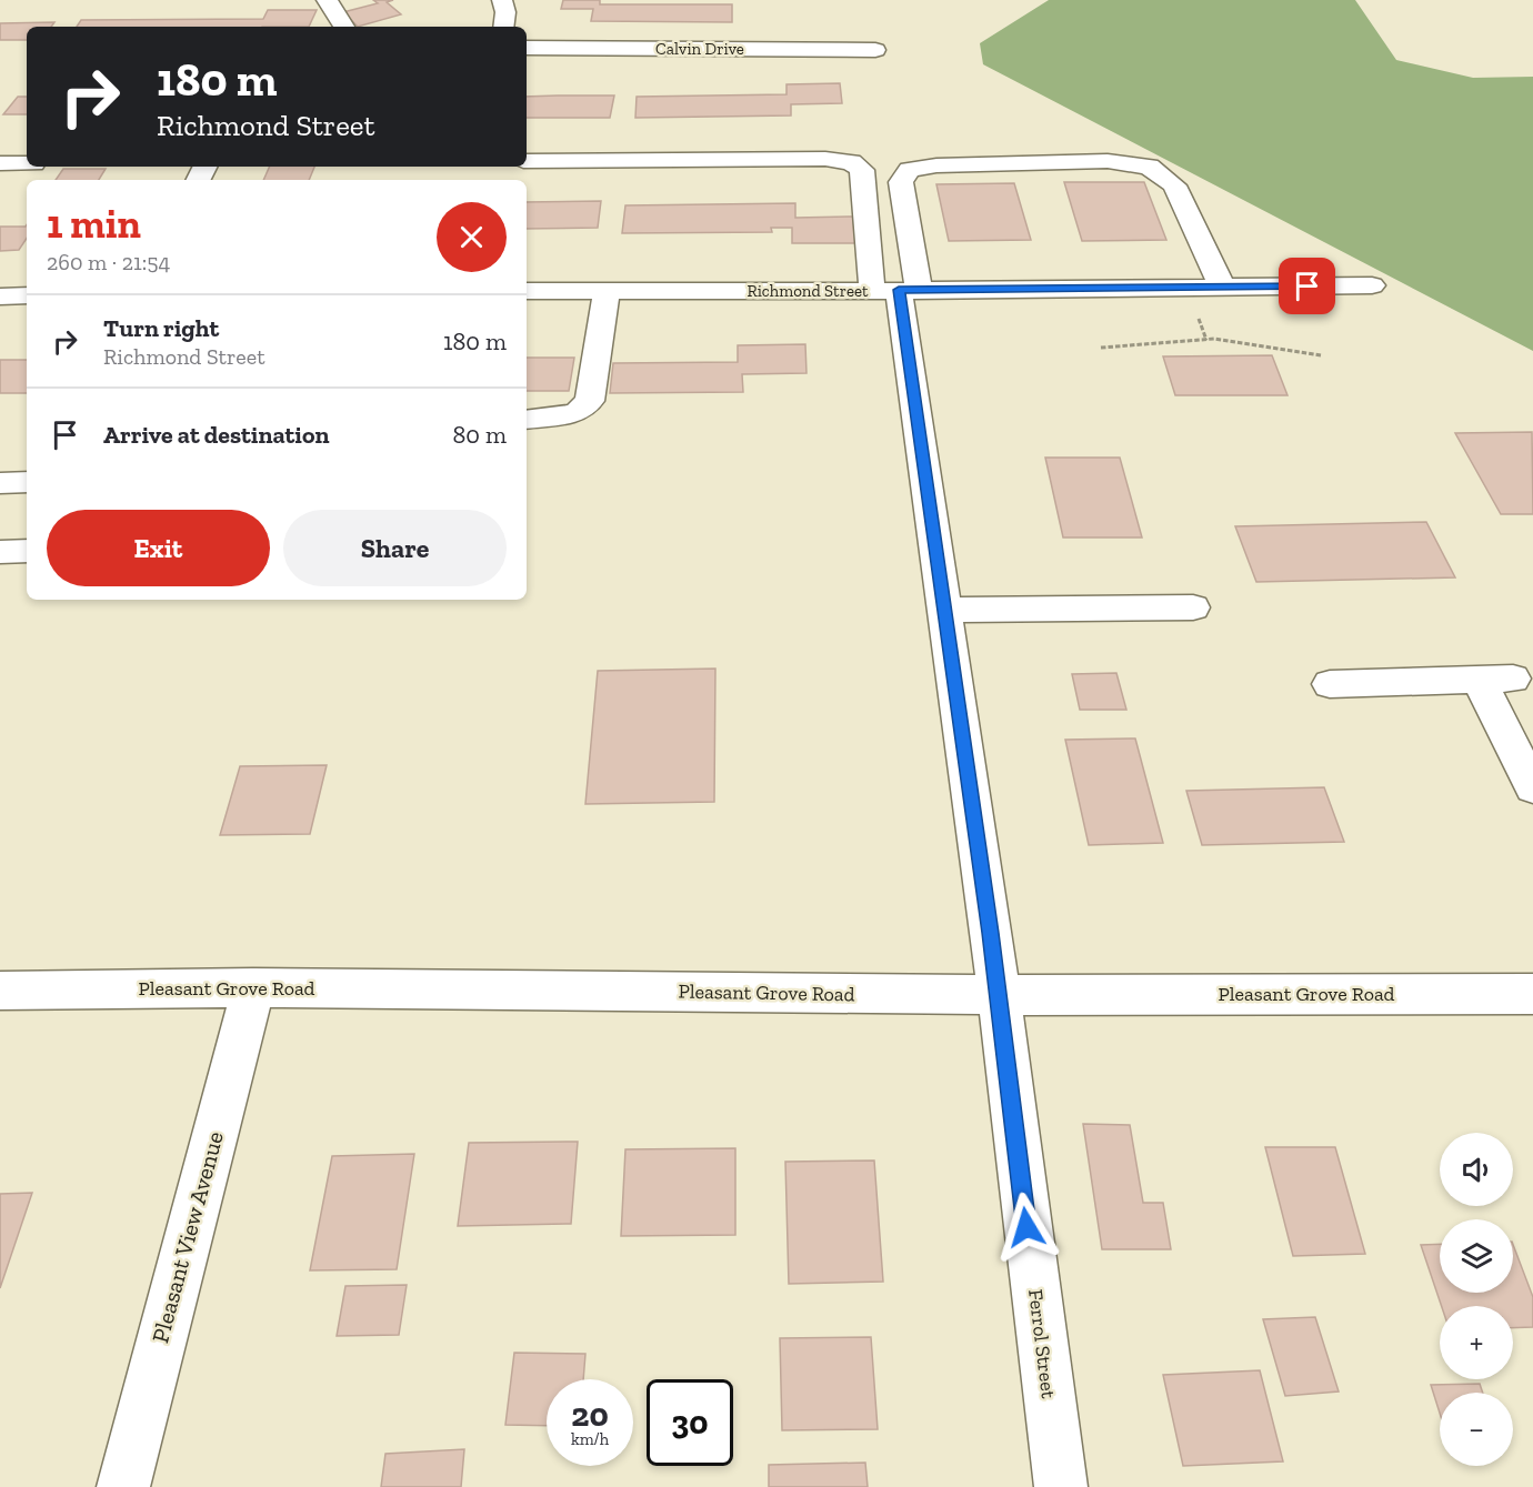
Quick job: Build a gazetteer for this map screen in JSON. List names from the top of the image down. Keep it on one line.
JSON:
{"streets":{"street":["Calvin Drive","Richmond Street","Pleasant Grove Road","Pleasant View Avenue","Ferrol Street"]},"crossings":[["Richmond Street","Ferrol Street"],["Pleasant Grove Road","Pleasant View Avenue"],["Pleasant Grove Road","Ferrol Street"]],"page":{"turn":["180 m","Richmond Street"],"heading":["1 min","260 m · 21:54"],"list":[{"name":"Turn right","note":"Richmond Street","value":"180 m"},{"name":"Arrive at destination","value":"80 m"}],"buttons":["Exit","Share"],"map_buttons":["+","−"],"speed":"20 km/h","limit":"30"}}
